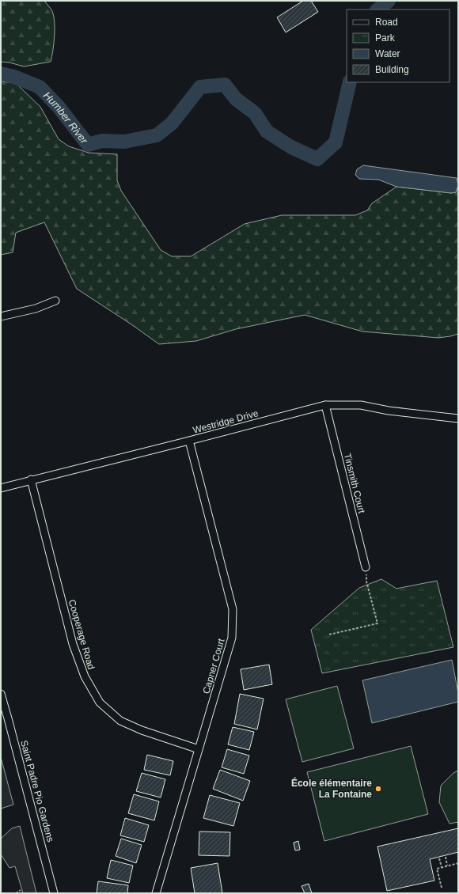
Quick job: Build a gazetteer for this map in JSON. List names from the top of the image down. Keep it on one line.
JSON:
{"streets":{"street":["Westridge Drive","Tinsmith Court","Cooperage Road","Capner Court","Saint Padre Pio Gardens"]},"crossings":[["Westridge Drive","Tinsmith Court"],["Westridge Drive","Cooperage Road"],["Westridge Drive","Capner Court"],["Cooperage Road","Capner Court"]],"water":["Humber River"],"places":["École élémentaire La Fontaine"],"legend":["Road","Park","Water","Building"]}
